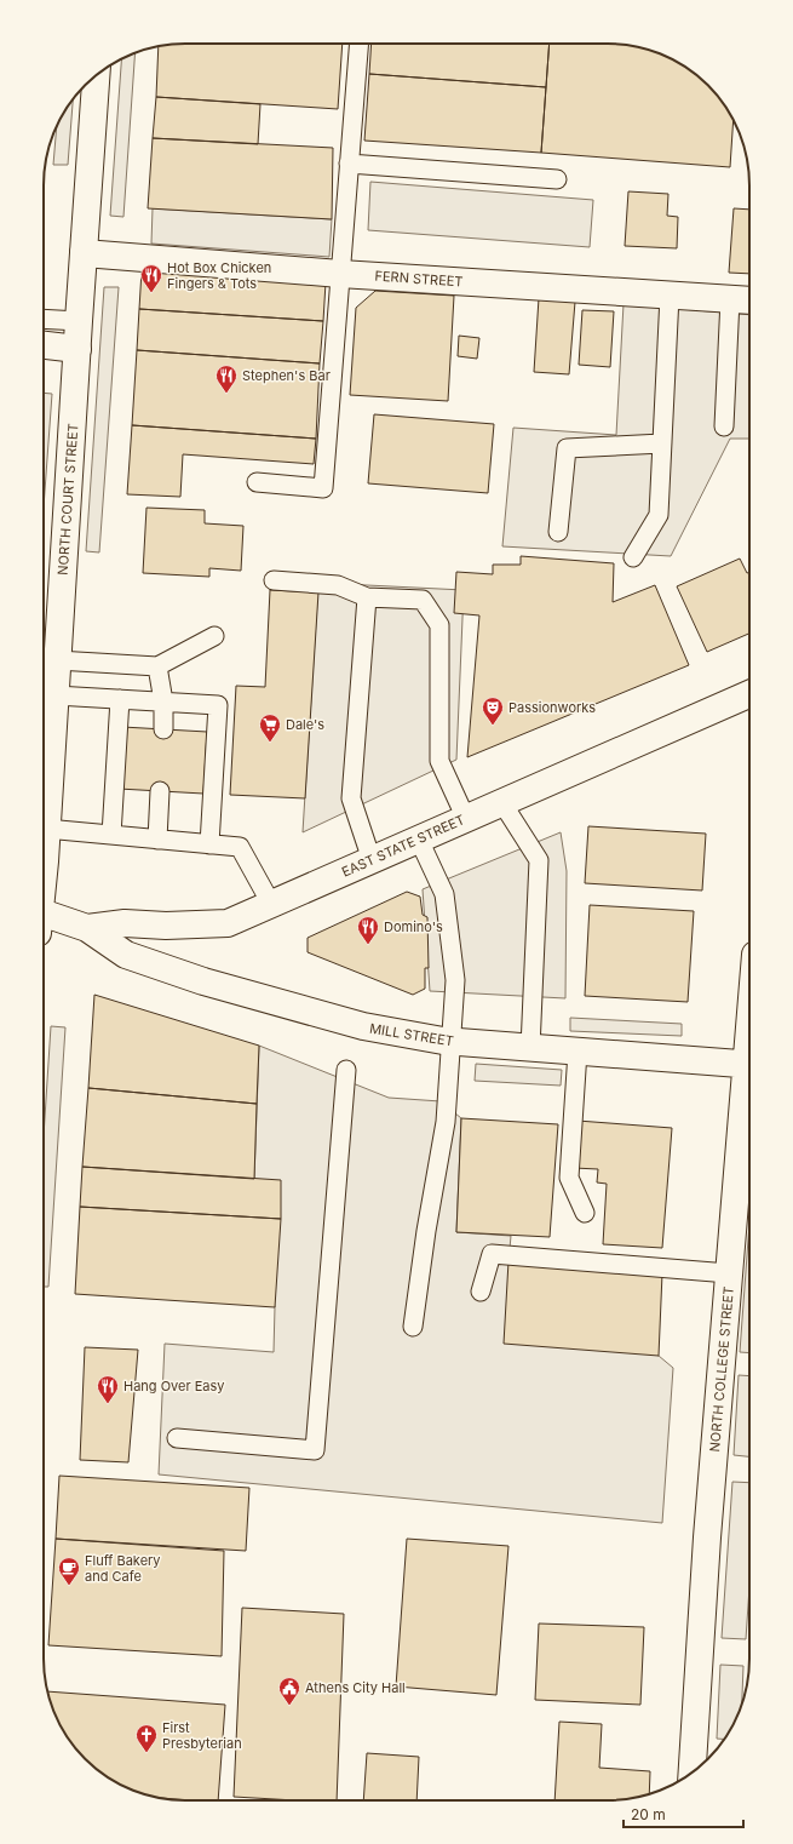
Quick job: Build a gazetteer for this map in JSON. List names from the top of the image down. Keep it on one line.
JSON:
{"streets":{"street":["FERN STREET","NORTH COURT STREET","EAST STATE STREET","MILL STREET","NORTH COLLEGE STREET"]},"crossings":[["FERN STREET","NORTH COURT STREET"],["EAST STATE STREET","MILL STREET"]],"places":{"restaurant":["Hot Box Chicken Fingers & Tots","Stephen's Bar","Domino's","Hang Over Easy"],"theatre":["Passionworks"],"supermarket":["Dale's"],"cafe":["Fluff Bakery and Cafe"],"public building":["Athens City Hall"],"church":["First Presbyterian"]},"scale_bar":"20 m"}
